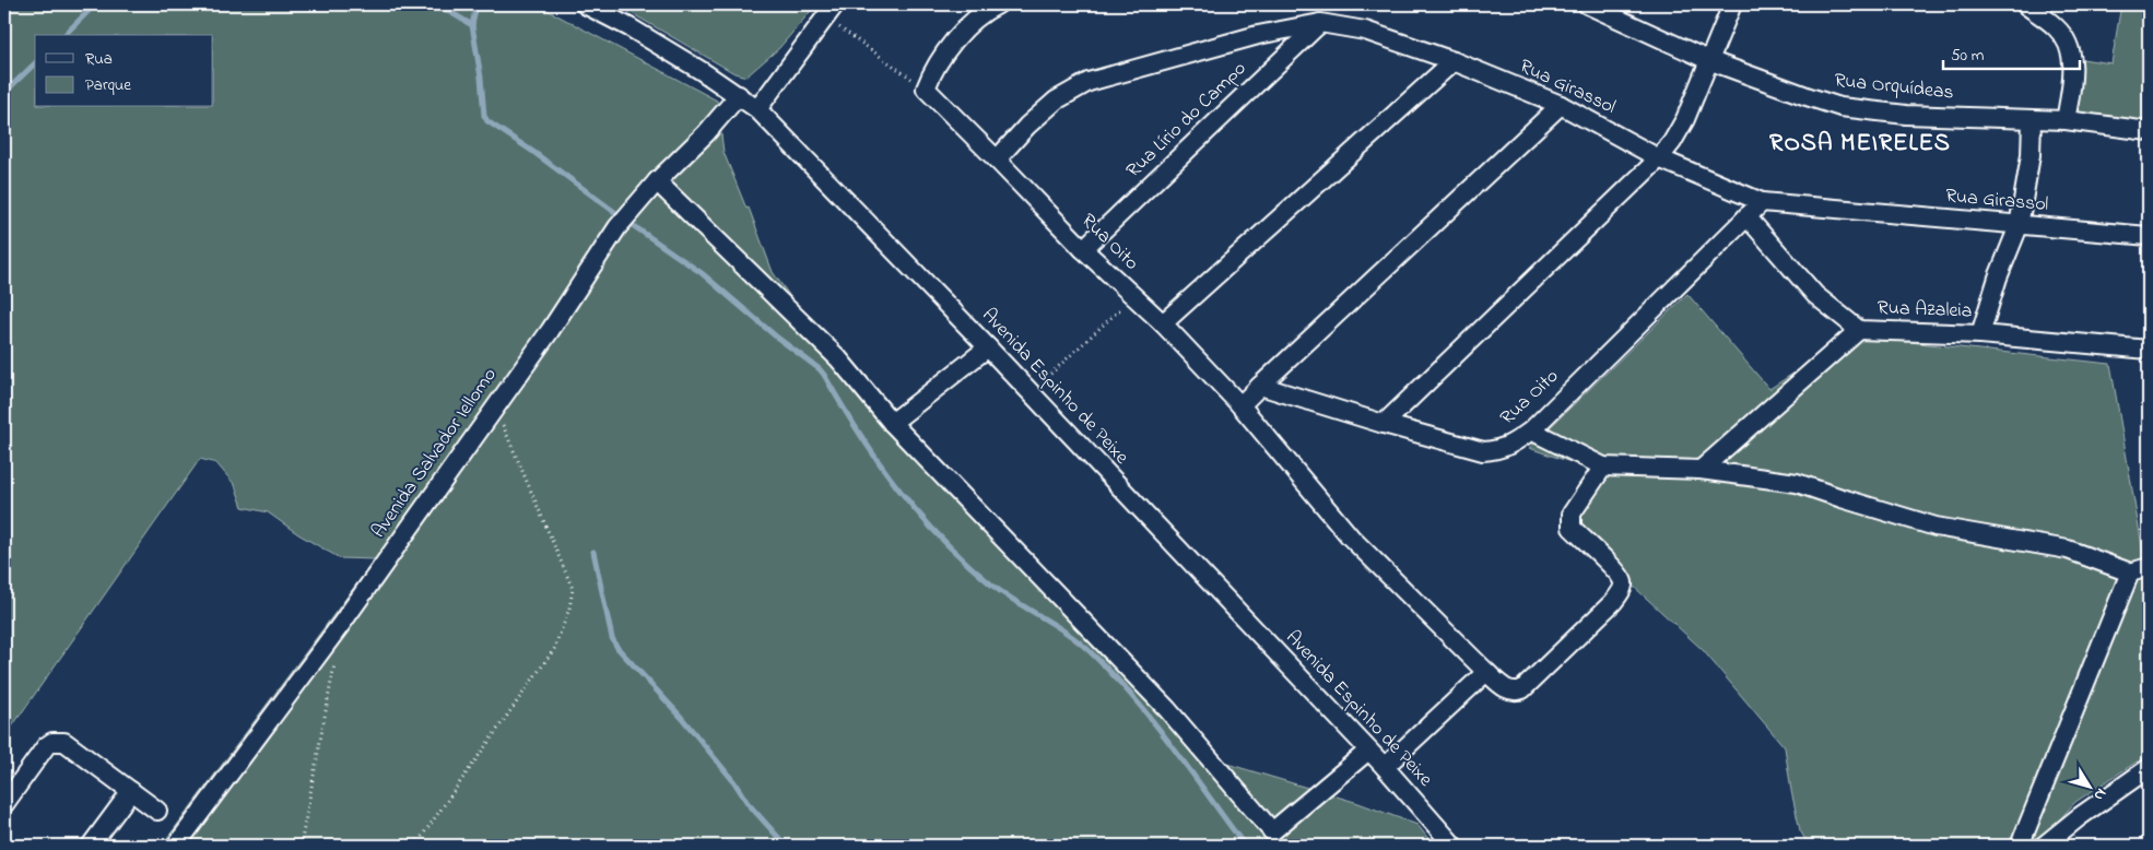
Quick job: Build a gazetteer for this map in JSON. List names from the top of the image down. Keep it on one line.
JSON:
{"streets":{"street":["Rua Girassol","Rua Orquídeas","Rua Lírio do Campo","Rua Oito","Rua Azaleia","Avenida Espinho de Peixe","Avenida Salvador Iellomo"]},"crossings":[["Rua Girassol","Rua Lírio do Campo"],["Rua Girassol","Rua Oito"],["Rua Lírio do Campo","Rua Oito"],["Rua Oito","Rua Azaleia"],["Avenida Espinho de Peixe","Avenida Salvador Iellomo"]],"districts":["ROSA MEIRELES"],"legend":["Rua","Parque"],"scale_bar":"50 m","north":"bottom right"}
